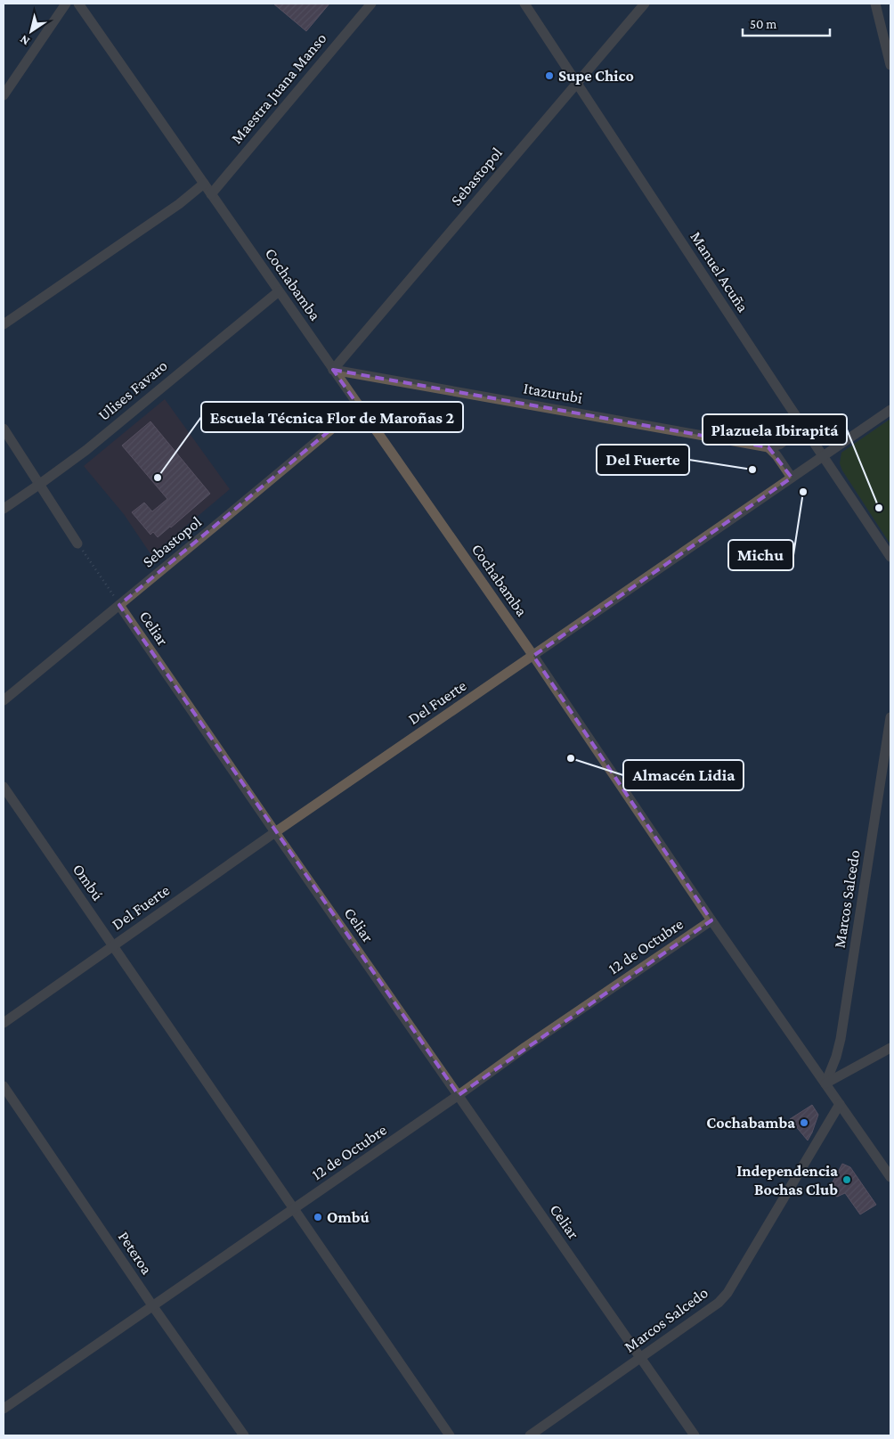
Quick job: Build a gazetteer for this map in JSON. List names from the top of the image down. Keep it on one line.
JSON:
{"streets":{"street":["Maestra Juana Manso","Sebastopol","Manuel Acuña","Cochabamba","Ulises Favaro","Itazurubi","Celiar","Del Fuerte","Ombú","Marcos Salcedo","12 de Octubre","Peteroa"]},"crossings":[["Maestra Juana Manso","Cochabamba"],["Sebastopol","Manuel Acuña"],["Sebastopol","Cochabamba"],["Sebastopol","Itazurubi"],["Sebastopol","Celiar"],["Manuel Acuña","Del Fuerte"],["Cochabamba","Ulises Favaro"],["Cochabamba","Itazurubi"],["Cochabamba","Del Fuerte"],["Cochabamba","Marcos Salcedo"],["Cochabamba","12 de Octubre"],["Celiar","Del Fuerte"],["Celiar","Marcos Salcedo"],["Celiar","12 de Octubre"],["Del Fuerte","Ombú"],["Ombú","12 de Octubre"],["12 de Octubre","Peteroa"]],"places":["Supe Chico","Del Fuerte","Escuela Técnica Flor de Maroñas 2","Michu","Plazuela Ibirapitá","Almacén Lidia","Cochabamba","Independencia Bochas Club","Ombú"],"scale_bar":"50 m","north":"bottom left"}
